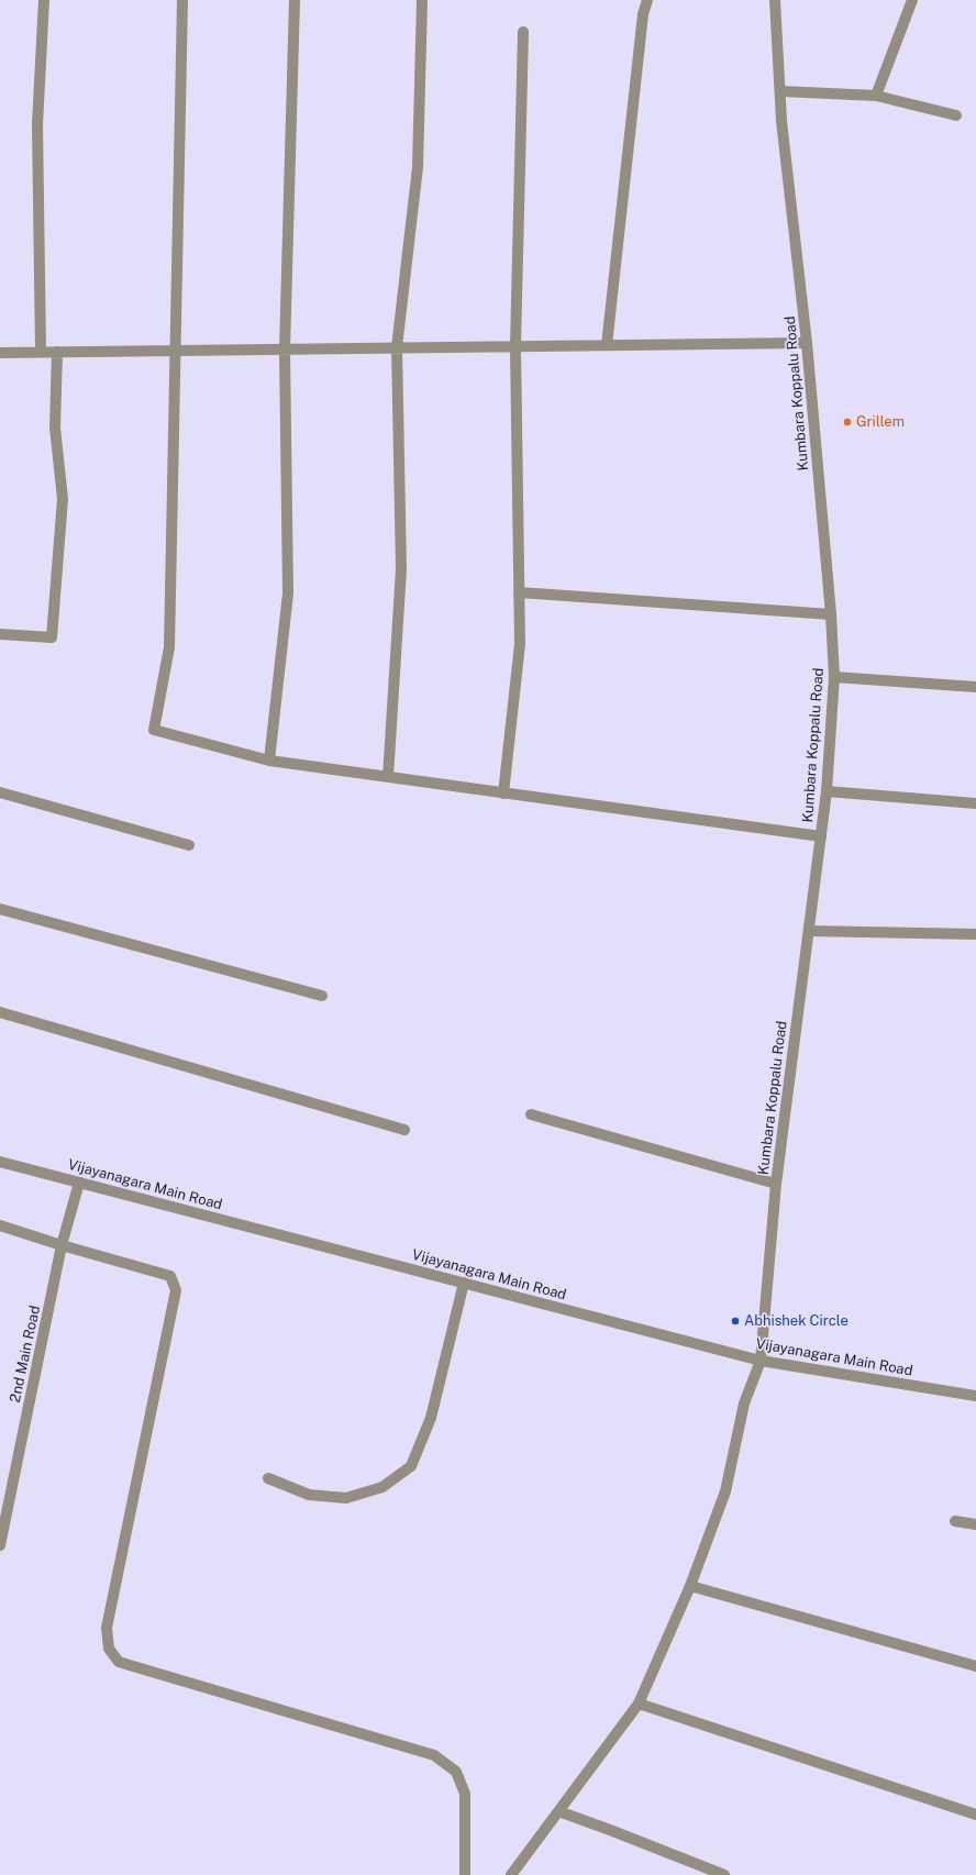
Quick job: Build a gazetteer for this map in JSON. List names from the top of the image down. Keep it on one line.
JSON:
{"streets":{"street":["Kumbara Koppalu Road","Vijayanagara Main Road","2nd Main Road"]},"crossings":[["Kumbara Koppalu Road","Vijayanagara Main Road"],["Vijayanagara Main Road","2nd Main Road"]],"places":["Grillem","Abhishek Circle"]}
